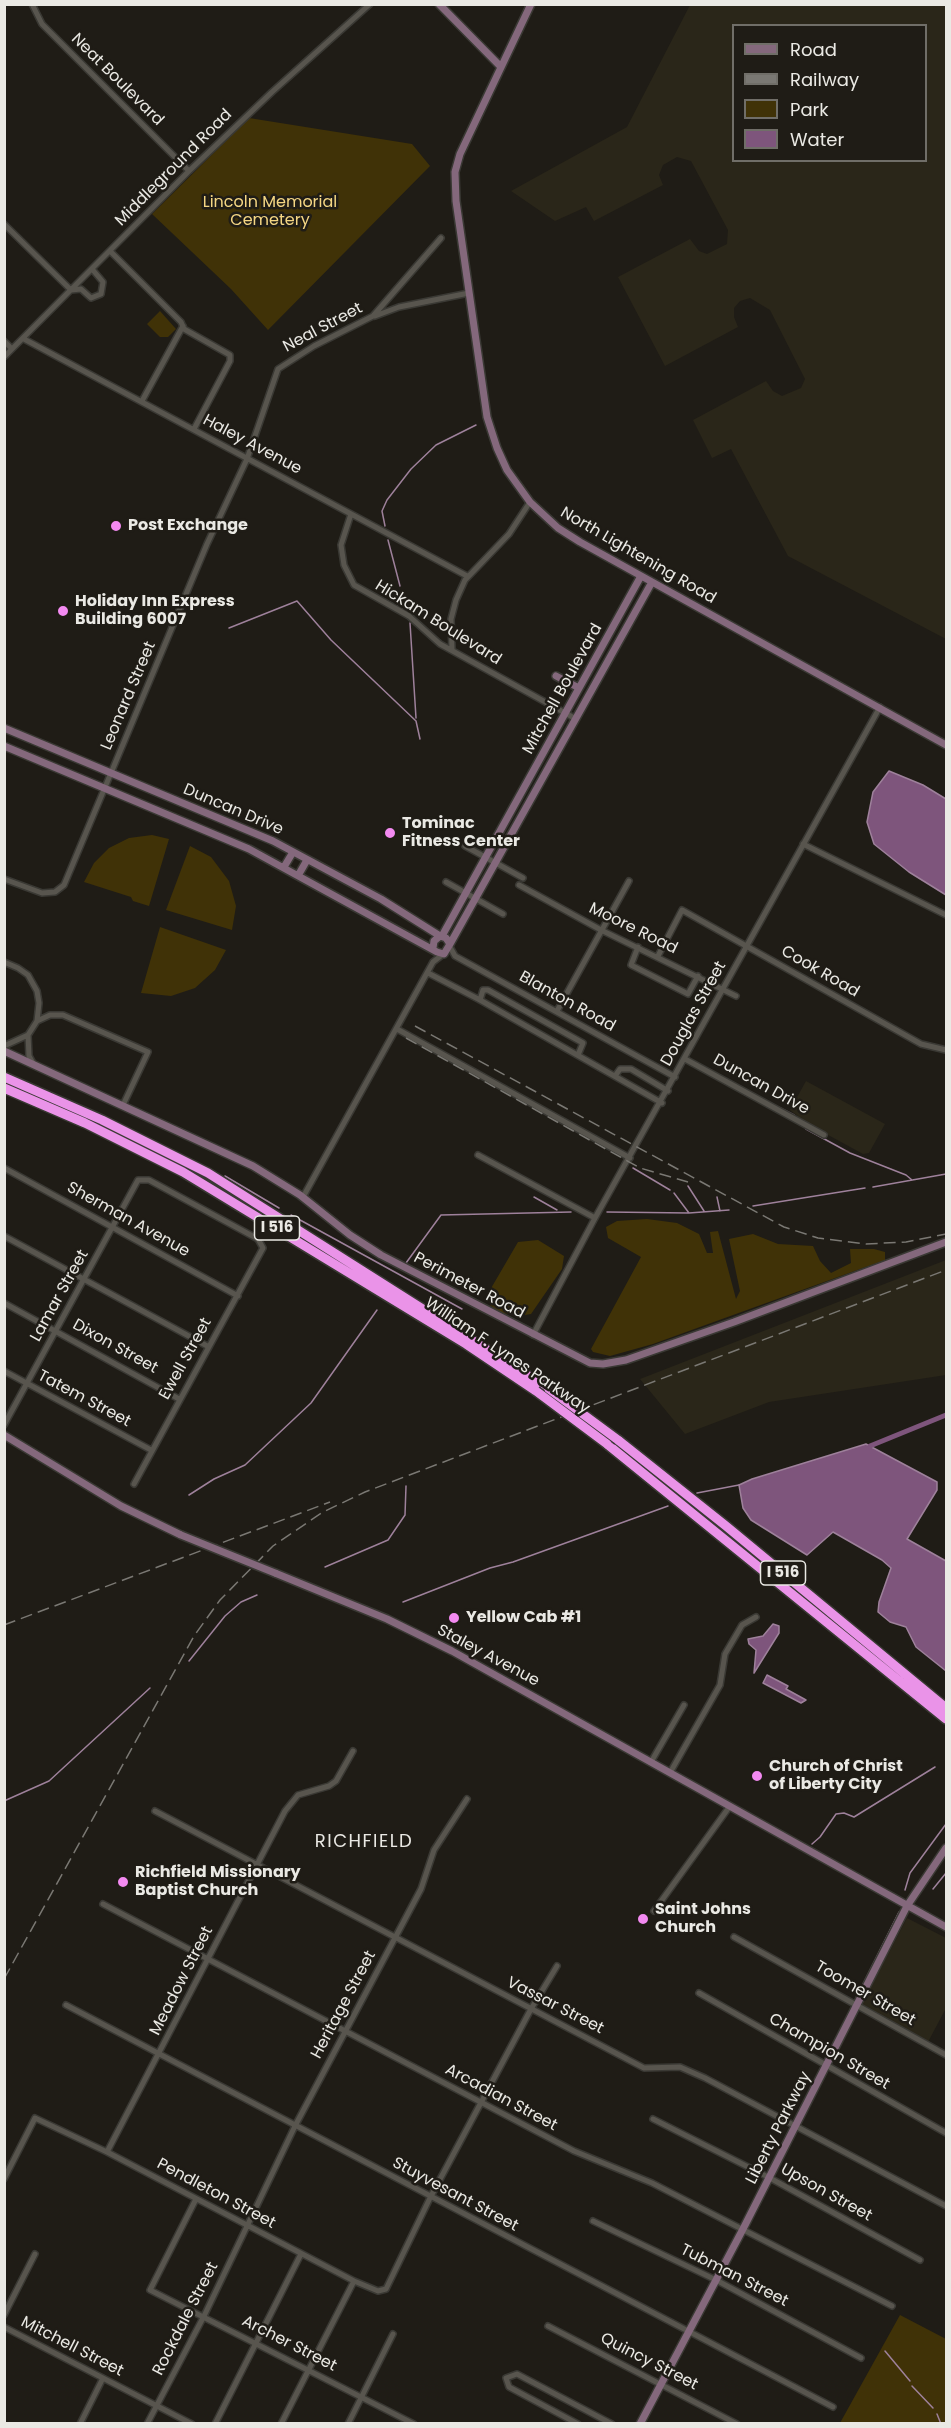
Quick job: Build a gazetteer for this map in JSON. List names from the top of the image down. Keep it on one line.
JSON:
{"streets":{"highway":["I 516","William F. Lynes Parkway"],"street":["Neat Boulevard","Middleground Road","Neal Street","Haley Avenue","North Lightening Road","Hickam Boulevard","Mitchell Boulevard","Leonard Street","Duncan Drive","Moore Road","Cook Road","Blanton Road","Douglas Street","Sherman Avenue","Perimeter Road","Lamar Street","Dixon Street","Ewell Street","Tatem Street","Staley Avenue","Meadow Street","Toomer Street","Heritage Street","Vassar Street","Champion Street","Arcadian Street","Liberty Parkway","Upson Street","Pendleton Street","Stuyvesant Street","Tubman Street","Rockdale Street","Archer Street","Mitchell Street","Quincy Street"]},"crossings":[["Neat Boulevard","Middleground Road"],["Middleground Road","Haley Avenue"],["Neal Street","Haley Avenue"],["Neal Street","Leonard Street"],["Haley Avenue","Hickam Boulevard"],["Haley Avenue","Leonard Street"],["North Lightening Road","Mitchell Boulevard"],["North Lightening Road","Douglas Street"],["Hickam Boulevard","Mitchell Boulevard"],["Mitchell Boulevard","Duncan Drive"],["Leonard Street","Duncan Drive"],["Duncan Drive","Douglas Street"],["Moore Road","Cook Road"],["Moore Road","Douglas Street"],["Cook Road","Douglas Street"],["Blanton Road","Douglas Street"],["Douglas Street","Perimeter Road"],["Sherman Avenue","Lamar Street"],["Sherman Avenue","Ewell Street"],["Lamar Street","Dixon Street"],["Lamar Street","Ewell Street"],["Lamar Street","Tatem Street"],["Dixon Street","Ewell Street"],["Ewell Street","Tatem Street"],["Staley Avenue","Liberty Parkway"],["Meadow Street","Vassar Street"],["Meadow Street","Arcadian Street"],["Meadow Street","Pendleton Street"],["Meadow Street","Stuyvesant Street"],["Toomer Street","Liberty Parkway"],["Heritage Street","Vassar Street"],["Heritage Street","Arcadian Street"],["Heritage Street","Pendleton Street"],["Heritage Street","Stuyvesant Street"],["Heritage Street","Rockdale Street"],["Vassar Street","Liberty Parkway"],["Champion Street","Liberty Parkway"],["Arcadian Street","Liberty Parkway"],["Liberty Parkway","Upson Street"],["Liberty Parkway","Stuyvesant Street"],["Liberty Parkway","Tubman Street"],["Liberty Parkway","Quincy Street"],["Pendleton Street","Stuyvesant Street"],["Pendleton Street","Rockdale Street"],["Pendleton Street","Archer Street"],["Rockdale Street","Archer Street"],["Rockdale Street","Mitchell Street"]],"districts":["RICHFIELD"],"parks":["Lincoln Memorial Cemetery"],"places":["Post Exchange","Holiday Inn Express Building 6007","Tominac Fitness Center","Yellow Cab #1","Church of Christ of Liberty City","Richfield Missionary Baptist Church","Saint Johns Church"],"legend":["Road","Railway","Park","Water"]}
